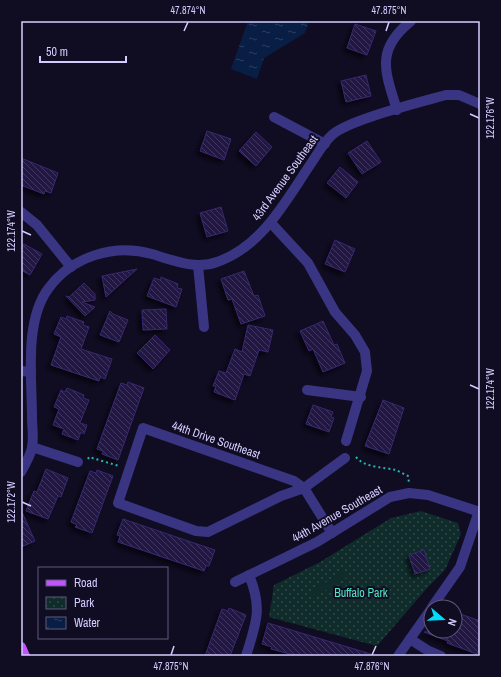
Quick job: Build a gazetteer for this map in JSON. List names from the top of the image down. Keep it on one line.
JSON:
{"streets":{"street":["43rd Avenue Southeast","44th Drive Southeast","44th Avenue Southeast"]},"crossings":[["44th Drive Southeast","44th Avenue Southeast"]],"parks":["Buffalo Park"],"legend":["Road","Park","Water"],"scale_bar":"50 m","north":"right","coordinates":["47.874°N","47.875°N","122.176°W","122.174°W","122.172°W","47.876°N"]}
